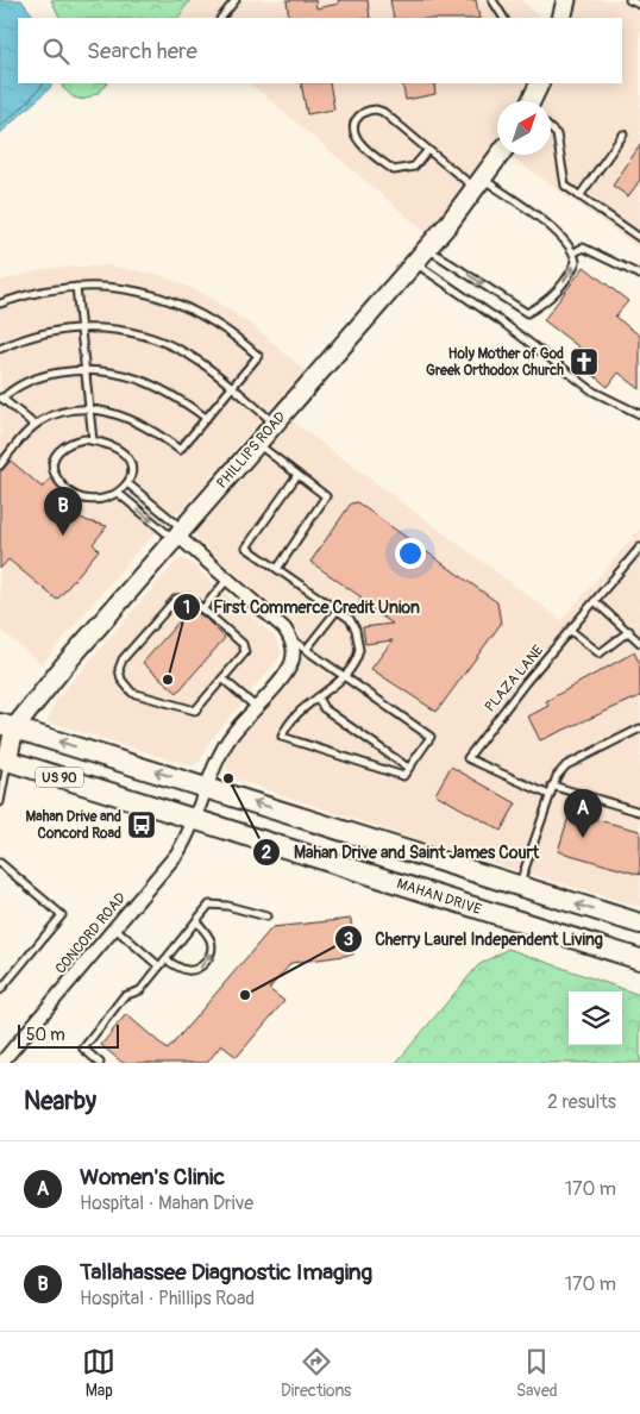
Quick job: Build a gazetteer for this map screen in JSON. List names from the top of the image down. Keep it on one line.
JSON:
{"streets":{"main road":["US 90","MAHAN DRIVE"],"street":["PHILLIPS ROAD","CONCORD ROAD"],"lane":["PLAZA LANE"]},"crossings":[["PHILLIPS ROAD","US 90"],["PHILLIPS ROAD","MAHAN DRIVE"],["US 90","CONCORD ROAD"],["MAHAN DRIVE","CONCORD ROAD"]],"places":{"church":["Holy Mother of God Greek Orthodox Church"],"other":["First Commerce Credit Union","Mahan Drive and Saint James Court","Cherry Laurel Independent Living"],"bus stop":["Mahan Drive and Concord Road"]},"scale_bar":"50 m","north":"top right","page":{"search":"Search here","pins":["B","A"],"scale":"50 m","heading":["Nearby","2 results"],"list":[{"mark":"A","name":"Women's Clinic","note":"Hospital · Mahan Drive","value":"170 m"},{"mark":"B","name":"Tallahassee Diagnostic Imaging","note":"Hospital · Phillips Road","value":"170 m"}],"nav":["Map","Directions","Saved"]}}
